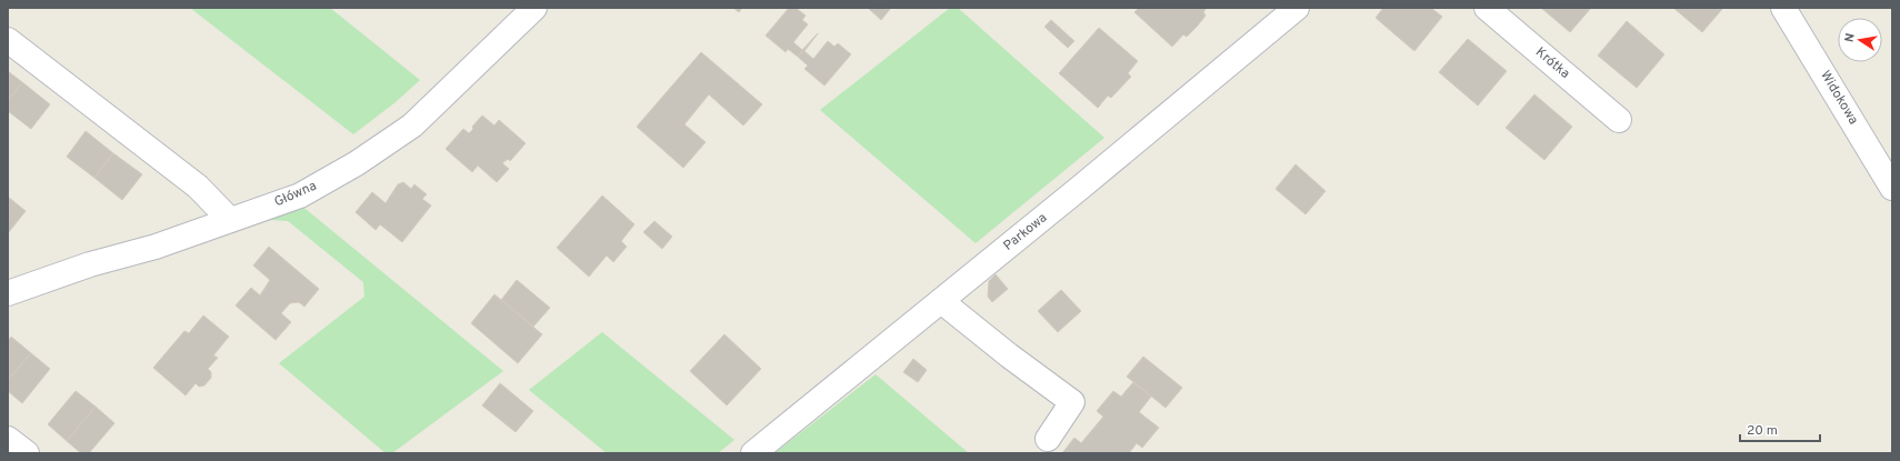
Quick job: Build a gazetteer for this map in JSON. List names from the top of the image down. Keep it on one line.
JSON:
{"streets":{"street":["Krótka","Widokowa","Główna","Parkowa"]},"scale_bar":"20 m","north":"left"}
